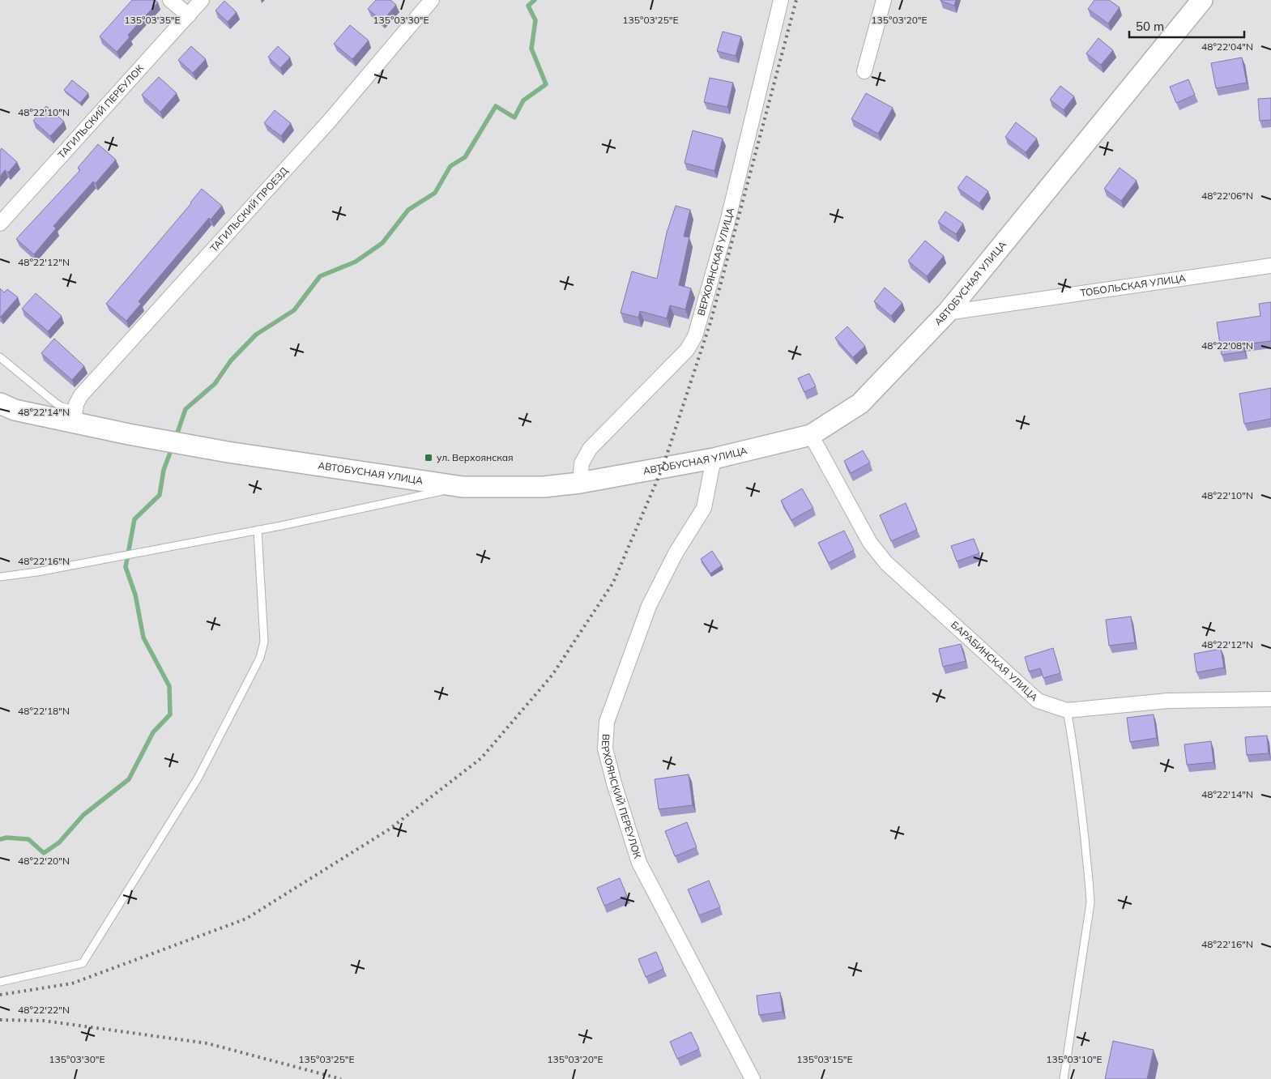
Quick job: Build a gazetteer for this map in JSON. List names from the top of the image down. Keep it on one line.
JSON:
{"streets":{"street":["ТАГИЛЬСКИЙ ПЕРЕУЛОК","ТАГИЛЬСКИЙ ПРОЕЗД","ВЕРХОЯНСКАЯ УЛИЦА","АВТОБУСНАЯ УЛИЦА","ТОБОЛЬСКАЯ УЛИЦА","БАРАБИНСКАЯ УЛИЦА","ВЕРХОЯНСКИЙ ПЕРЕУЛОК"]},"crossings":[["ТАГИЛЬСКИЙ ПРОЕЗД","АВТОБУСНАЯ УЛИЦА"],["ВЕРХОЯНСКАЯ УЛИЦА","АВТОБУСНАЯ УЛИЦА"],["АВТОБУСНАЯ УЛИЦА","ТОБОЛЬСКАЯ УЛИЦА"],["АВТОБУСНАЯ УЛИЦА","БАРАБИНСКАЯ УЛИЦА"],["АВТОБУСНАЯ УЛИЦА","ВЕРХОЯНСКИЙ ПЕРЕУЛОК"]],"places":{"transit":["ул. Верхоянская"]},"scale_bar":"50 m","coordinates":["135°03'35\"E","135°03'30\"E","135°03'25\"E","135°03'20\"E","48°22'04\"N","48°22'10\"N","48°22'06\"N","48°22'12\"N","48°22'08\"N","48°22'14\"N","48°22'16\"N","48°22'18\"N","48°22'20\"N","48°22'22\"N","135°03'15\"E","135°03'10\"E"]}
